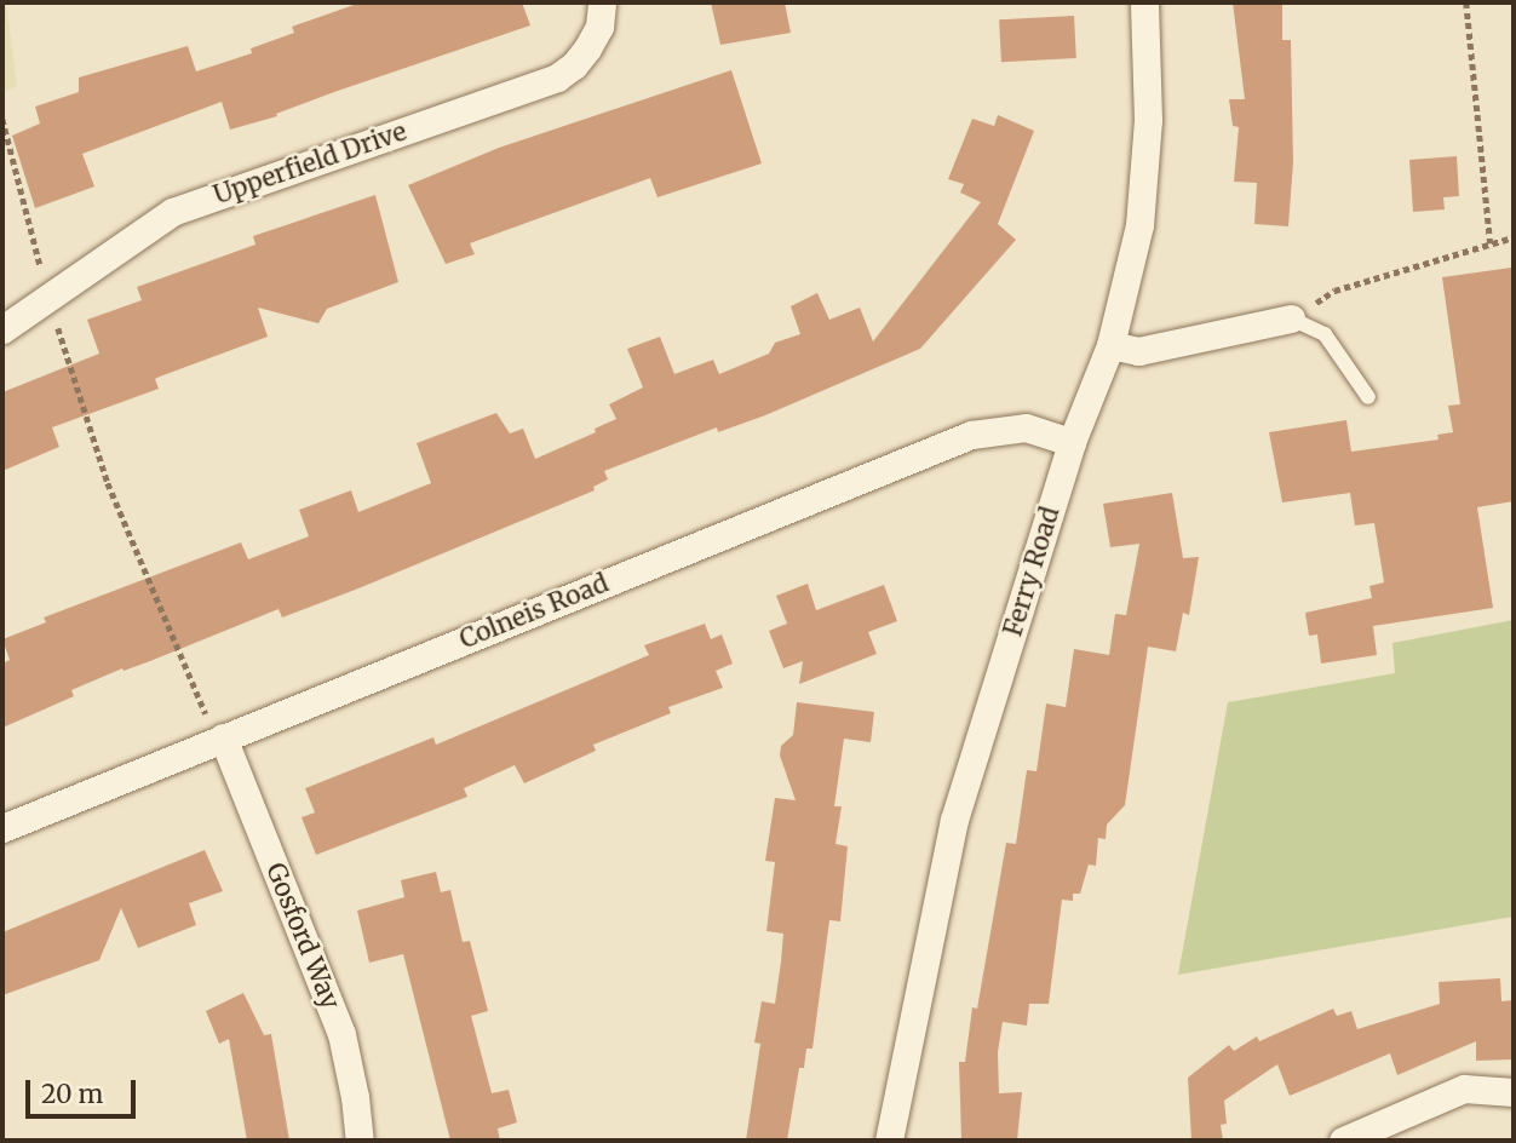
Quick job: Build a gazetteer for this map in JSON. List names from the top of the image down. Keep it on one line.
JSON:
{"streets":{"street":["Upperfield Drive","Ferry Road","Colneis Road","Gosford Way"]},"crossings":[["Ferry Road","Colneis Road"],["Colneis Road","Gosford Way"]],"scale_bar":"20 m"}
